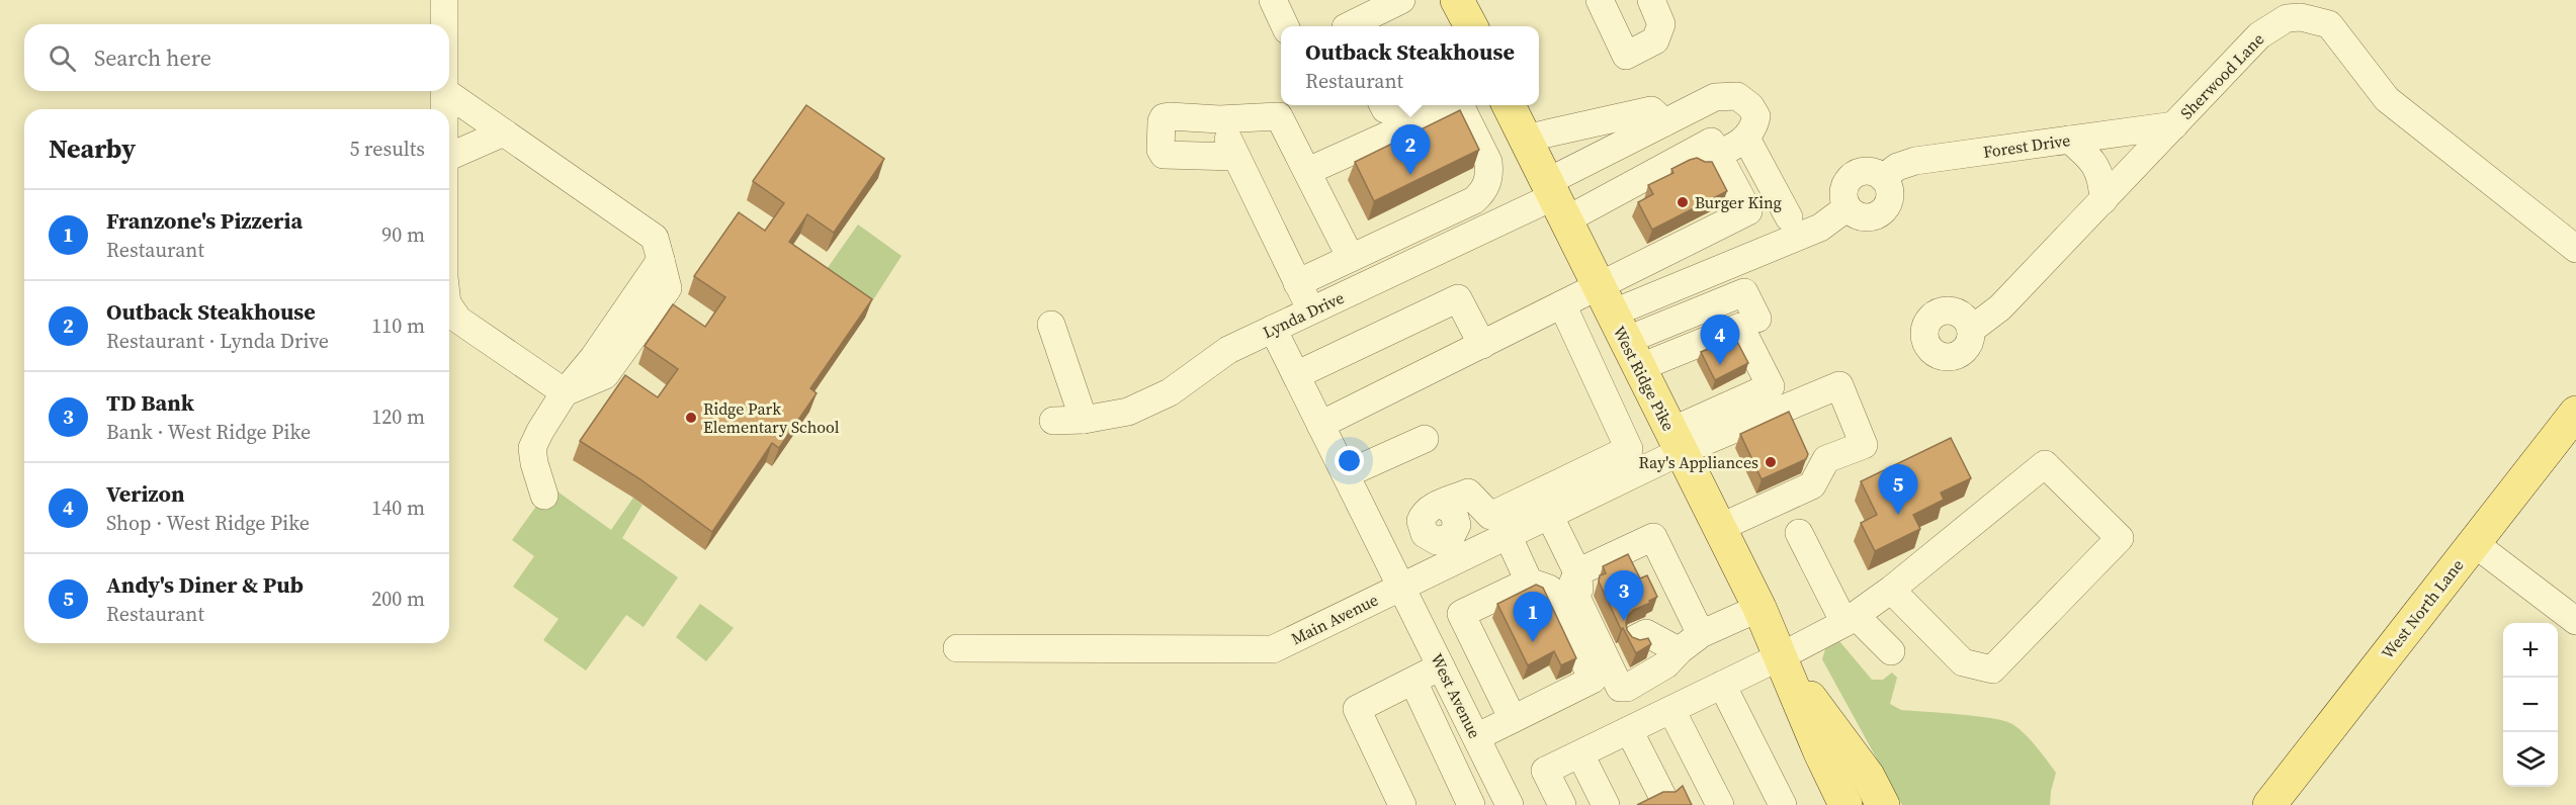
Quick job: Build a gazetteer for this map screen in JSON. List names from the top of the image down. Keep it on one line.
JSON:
{"streets":{"main road":["West Ridge Pike","West North Lane"],"street":["Sherwood Lane","Forest Drive","Lynda Drive","Main Avenue","West Avenue"]},"crossings":[["Sherwood Lane","Forest Drive"],["Forest Drive","West Ridge Pike"],["Lynda Drive","West Ridge Pike"],["Lynda Drive","West Avenue"],["West Ridge Pike","Main Avenue"],["Main Avenue","West Avenue"]],"places":["Burger King","Ridge Park Elementary School","Ray's Appliances"],"page":{"search":"Search here","popup":["Outback Steakhouse","Restaurant"],"heading":["Nearby","5 results"],"pins":["2","4","5","3","1"],"list":[{"mark":"1","name":"Franzone's Pizzeria","note":"Restaurant","value":"90 m"},{"mark":"2","name":"Outback Steakhouse","note":"Restaurant · Lynda Drive","value":"110 m"},{"mark":"3","name":"TD Bank","note":"Bank · West Ridge Pike","value":"120 m"},{"mark":"4","name":"Verizon","note":"Shop · West Ridge Pike","value":"140 m"},{"mark":"5","name":"Andy's Diner & Pub","note":"Restaurant","value":"200 m"}],"map_buttons":["+","−"]}}
